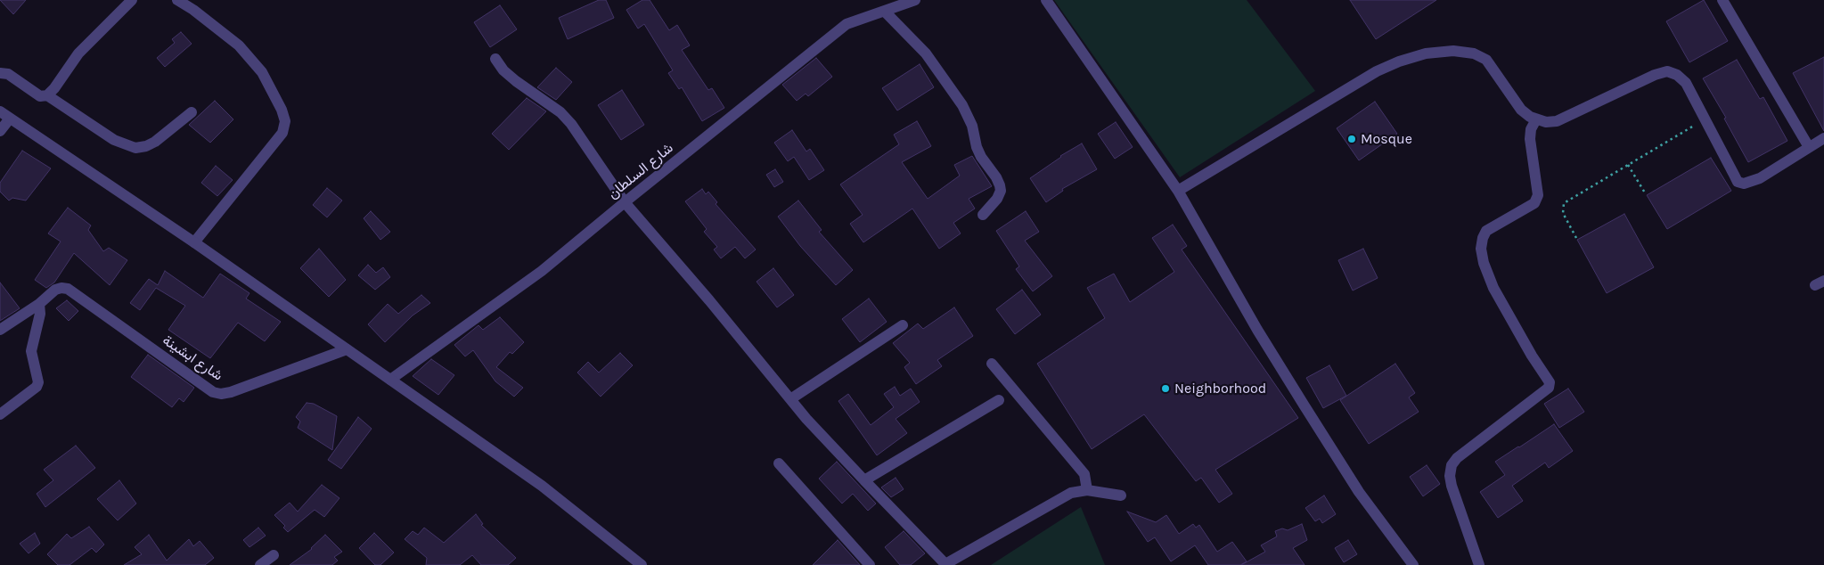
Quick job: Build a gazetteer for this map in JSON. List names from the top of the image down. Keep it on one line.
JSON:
{"streets":{"street":["شارع السلطان","شارع ابشينة"]},"places":["Mosque","Neighborhood"]}
